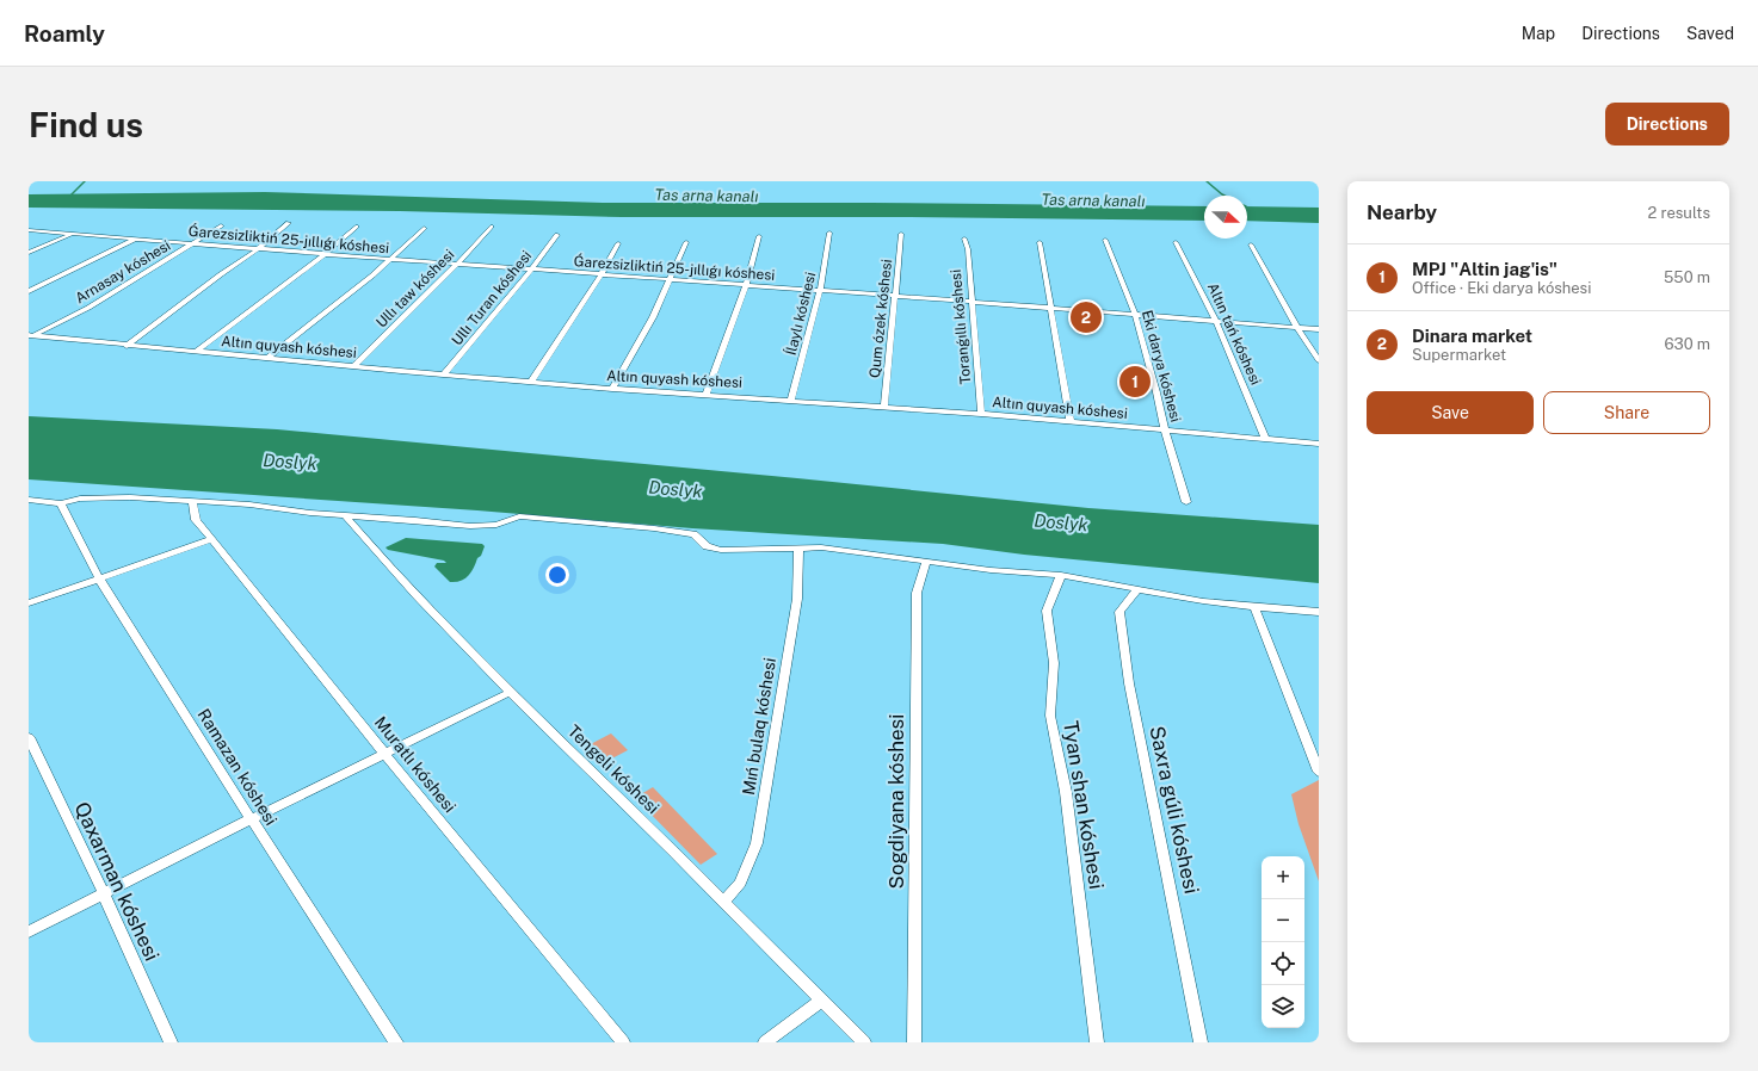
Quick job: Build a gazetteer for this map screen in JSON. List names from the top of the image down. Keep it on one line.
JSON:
{"streets":{"street":["Ǵarezsizliktiń 25-jıllıǵı kóshesi","Arnasay kóshesi","Ullı taw kóshesi","Ullı Turan kóshesi","Ílaylı kóshesi","Qum ózek kóshesi","Toranǵıllı kóshesi","Altın tań kóshesi","Altın quyash kóshesi","Eki darya kóshesi","Mıń bulaq kóshesi","Muratlı kóshesi","Ramazan kóshesi","Tengeli kóshesi","Sogdiyana kóshesi","Tyan shan kóshesi","Saxra gúli kóshesi","Qaxarman kóshesi"]},"crossings":[["Ǵarezsizliktiń 25-jıllıǵı kóshesi","Arnasay kóshesi"],["Ǵarezsizliktiń 25-jıllıǵı kóshesi","Ullı taw kóshesi"],["Ǵarezsizliktiń 25-jıllıǵı kóshesi","Ullı Turan kóshesi"],["Ǵarezsizliktiń 25-jıllıǵı kóshesi","Ílaylı kóshesi"],["Ǵarezsizliktiń 25-jıllıǵı kóshesi","Qum ózek kóshesi"],["Ǵarezsizliktiń 25-jıllıǵı kóshesi","Toranǵıllı kóshesi"],["Ǵarezsizliktiń 25-jıllıǵı kóshesi","Altın tań kóshesi"],["Ǵarezsizliktiń 25-jıllıǵı kóshesi","Eki darya kóshesi"],["Arnasay kóshesi","Altın quyash kóshesi"],["Ullı taw kóshesi","Altın quyash kóshesi"],["Ullı Turan kóshesi","Altın quyash kóshesi"],["Ílaylı kóshesi","Altın quyash kóshesi"],["Qum ózek kóshesi","Altın quyash kóshesi"],["Toranǵıllı kóshesi","Altın quyash kóshesi"],["Altın tań kóshesi","Altın quyash kóshesi"],["Altın quyash kóshesi","Eki darya kóshesi"],["Mıń bulaq kóshesi","Tengeli kóshesi"]],"water":["Tas arna kanalı","Doslyk"],"north":"right","page":{"header":"Roamly","nav":["Map","Directions","Saved"],"buttons":["Directions",["Save","Share"]],"title":"Find us","heading":["Nearby","2 results"],"list":[{"mark":"1","name":"MPJ \"Altin jag'is\"","note":"Office · Eki darya kóshesi","value":"550 m"},{"mark":"2","name":"Dinara market","note":"Supermarket","value":"630 m"}],"pins":["2","1"],"map_buttons":["+","−"]}}
